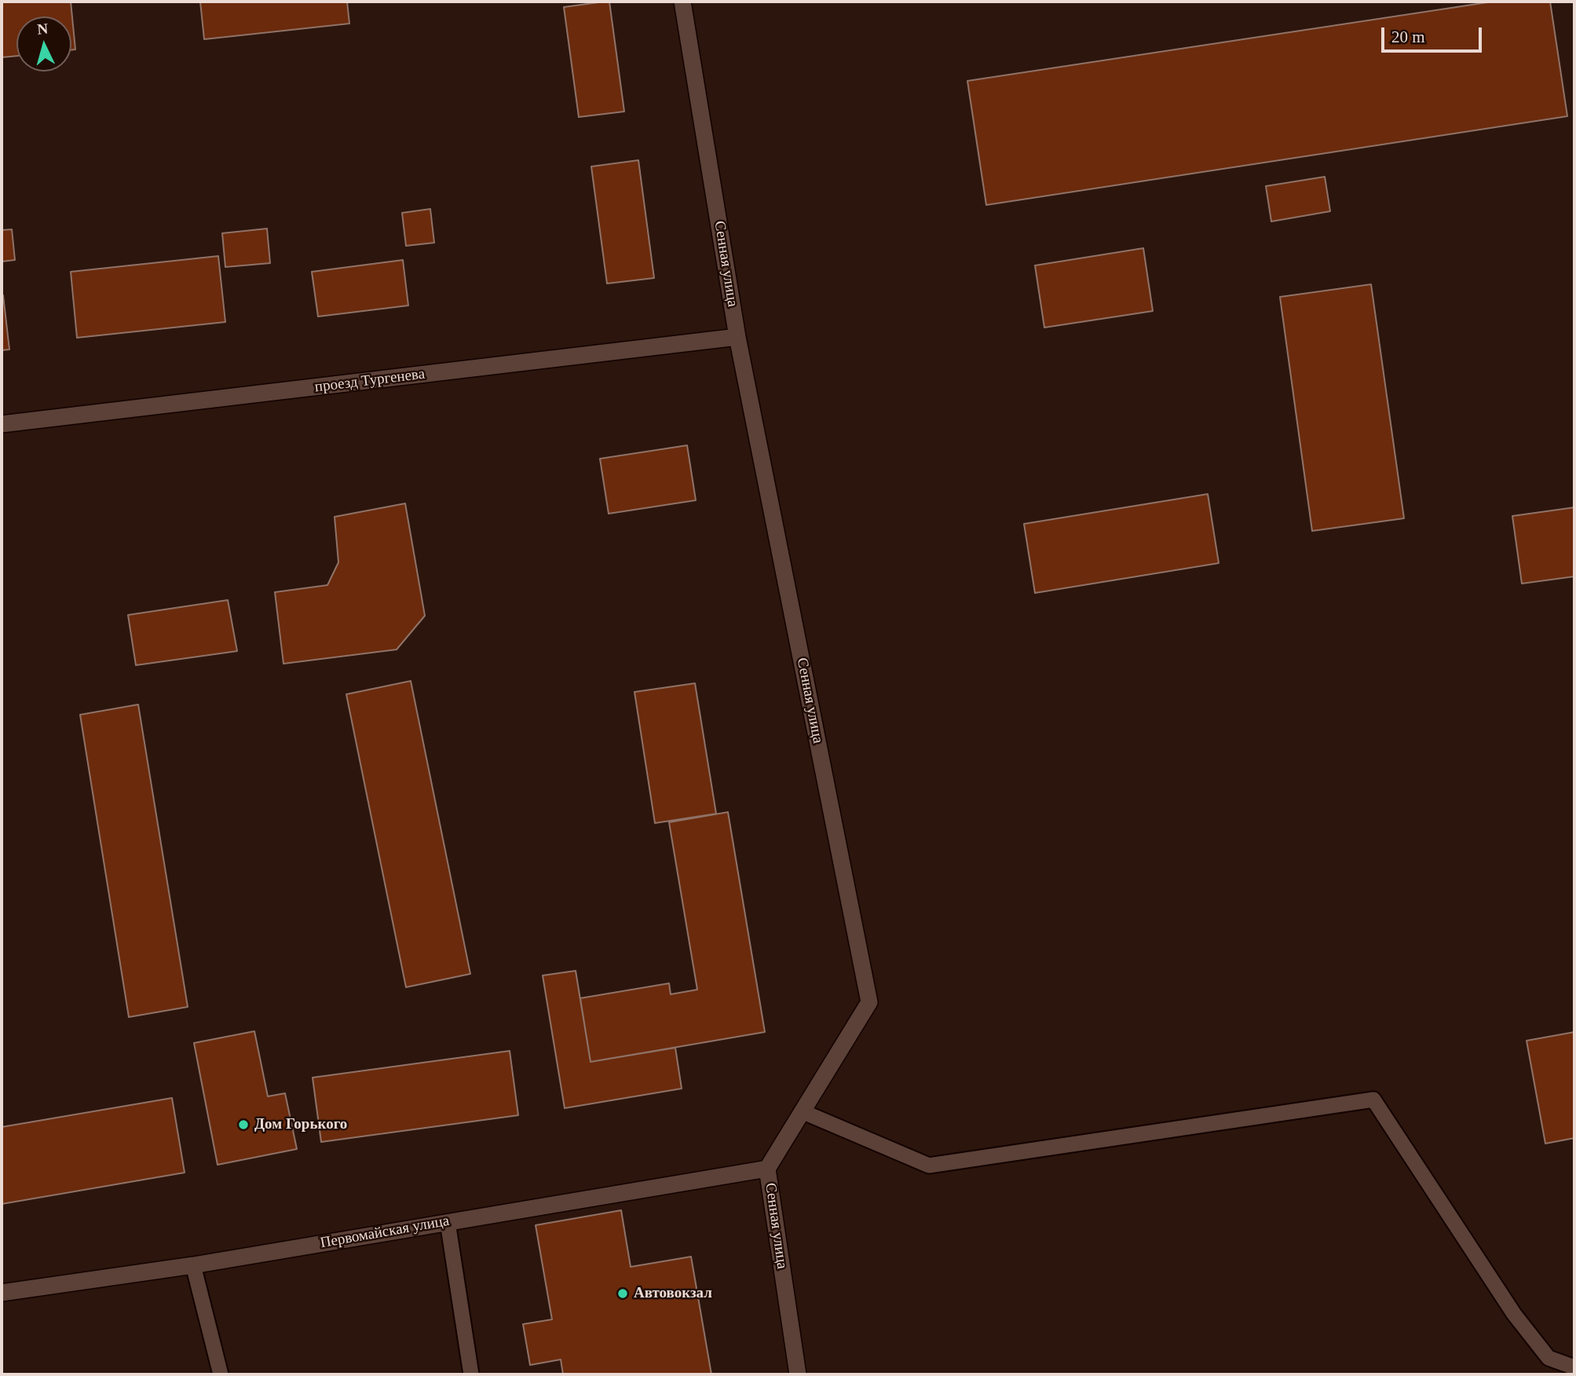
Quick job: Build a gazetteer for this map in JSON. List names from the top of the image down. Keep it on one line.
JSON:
{"streets":{"street":["Сенная улица","проезд Тургенева","Первомайская улица"]},"crossings":[["Сенная улица","проезд Тургенева"],["Сенная улица","Первомайская улица"]],"places":["Дом Горького","Автовокзал"],"scale_bar":"20 m","north":"top"}
